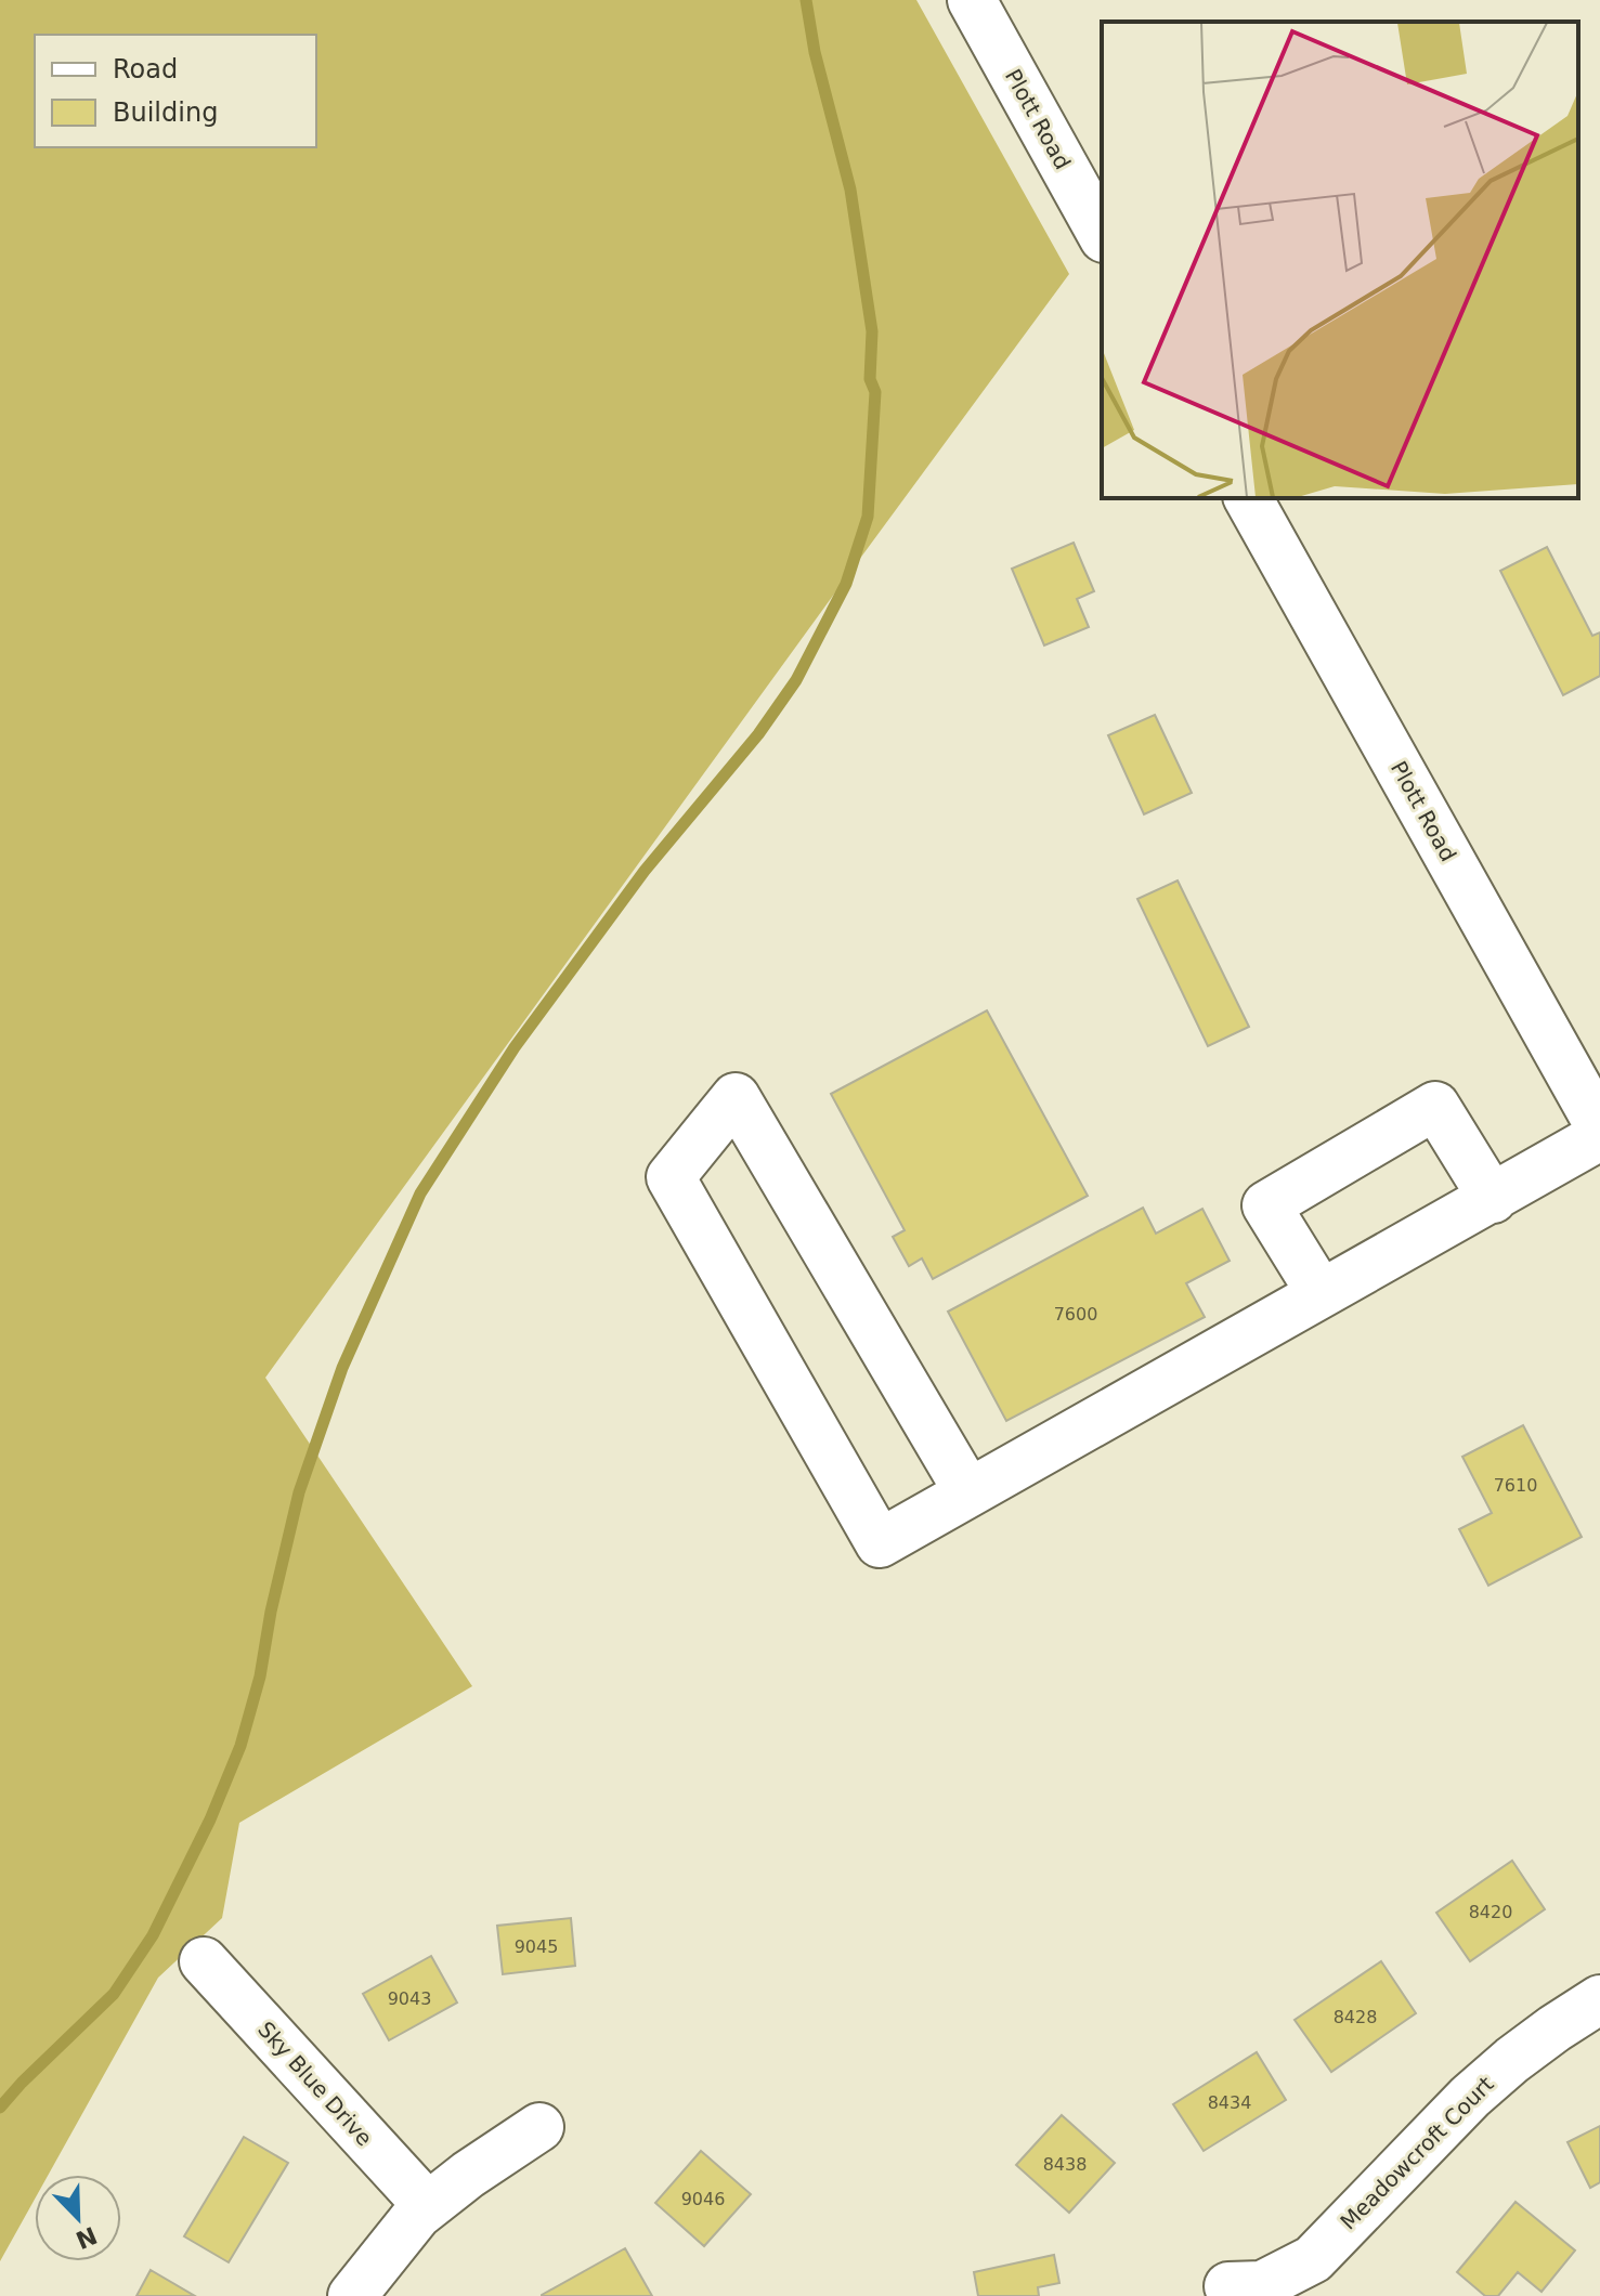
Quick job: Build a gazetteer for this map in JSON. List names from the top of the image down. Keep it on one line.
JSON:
{"streets":{"street":["Plott Road","Sky Blue Drive","Meadowcroft Court"]},"house_numbers":["7600","7610","8420","9045","9043","8428","8434","8438","9046"],"legend":["Road","Building"],"north":"bottom right"}
